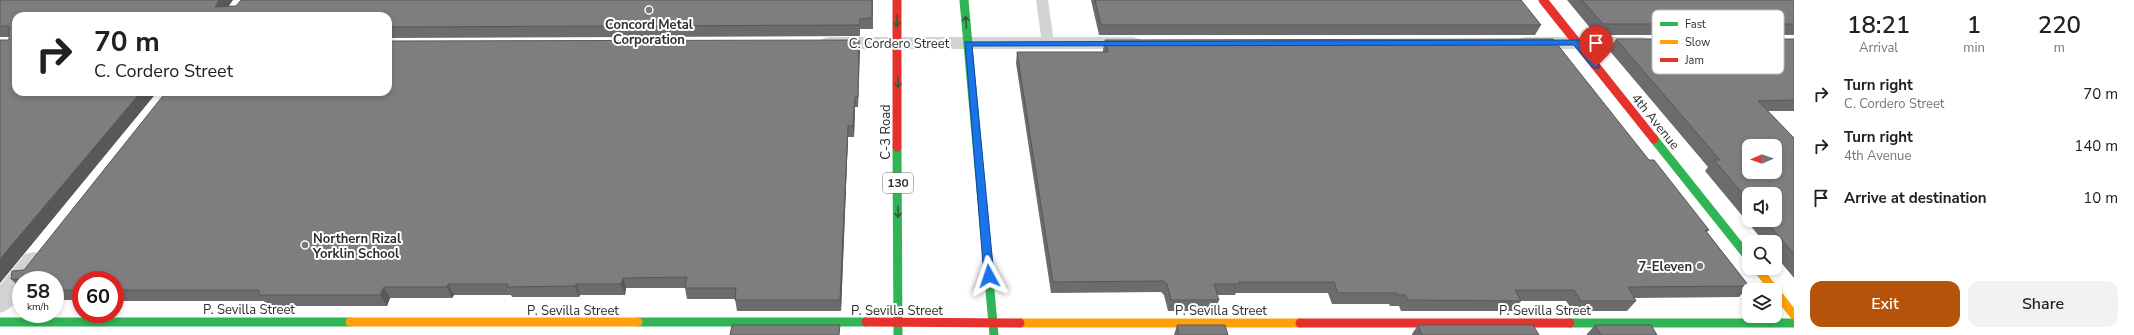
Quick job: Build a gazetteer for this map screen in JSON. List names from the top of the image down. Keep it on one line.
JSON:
{"streets":{"street":["C. Cordero Street","4th Avenue","C-3 Road","130","P. Sevilla Street"]},"crossings":[["C. Cordero Street","C-3 Road"],["C-3 Road","P. Sevilla Street"]],"places":["Concord Metal Corporation","Northern Rizal Yorklin School","7-Eleven"],"legend":["Fast","Slow","Jam"],"north":"left","page":{"eta":["18:21","Arrival","1","min","220","m"],"turn":["70 m","C. Cordero Street"],"list":[{"name":"Turn right","note":"C. Cordero Street","value":"70 m"},{"name":"Turn right","note":"4th Avenue","value":"140 m"},{"name":"Arrive at destination","value":"10 m"}],"speed":"58 km/h","limit":"60","buttons":["Exit","Share"]}}
